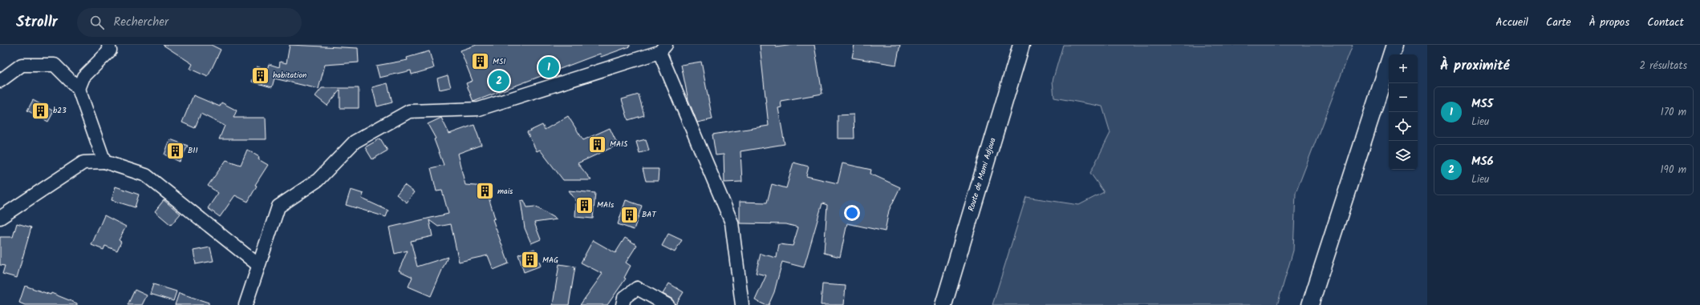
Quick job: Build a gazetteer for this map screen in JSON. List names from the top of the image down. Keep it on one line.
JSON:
{"streets":{"street":["Route de Mami Adjoua"]},"places":{"building":["MS1","habitation","b23","MAIS","B11","mais","MAIs","BAT","MAG"]},"page":{"header":"Strollr","search":"Rechercher","nav":["Accueil","Carte","À propos","Contact"],"heading":["À proximité","2 résultats"],"map_buttons":["+","−"],"pins":["1","2"],"list":[{"mark":"1","name":"MS5","note":"Lieu","value":"170 m"},{"mark":"2","name":"MS6","note":"Lieu","value":"190 m"}]}}
